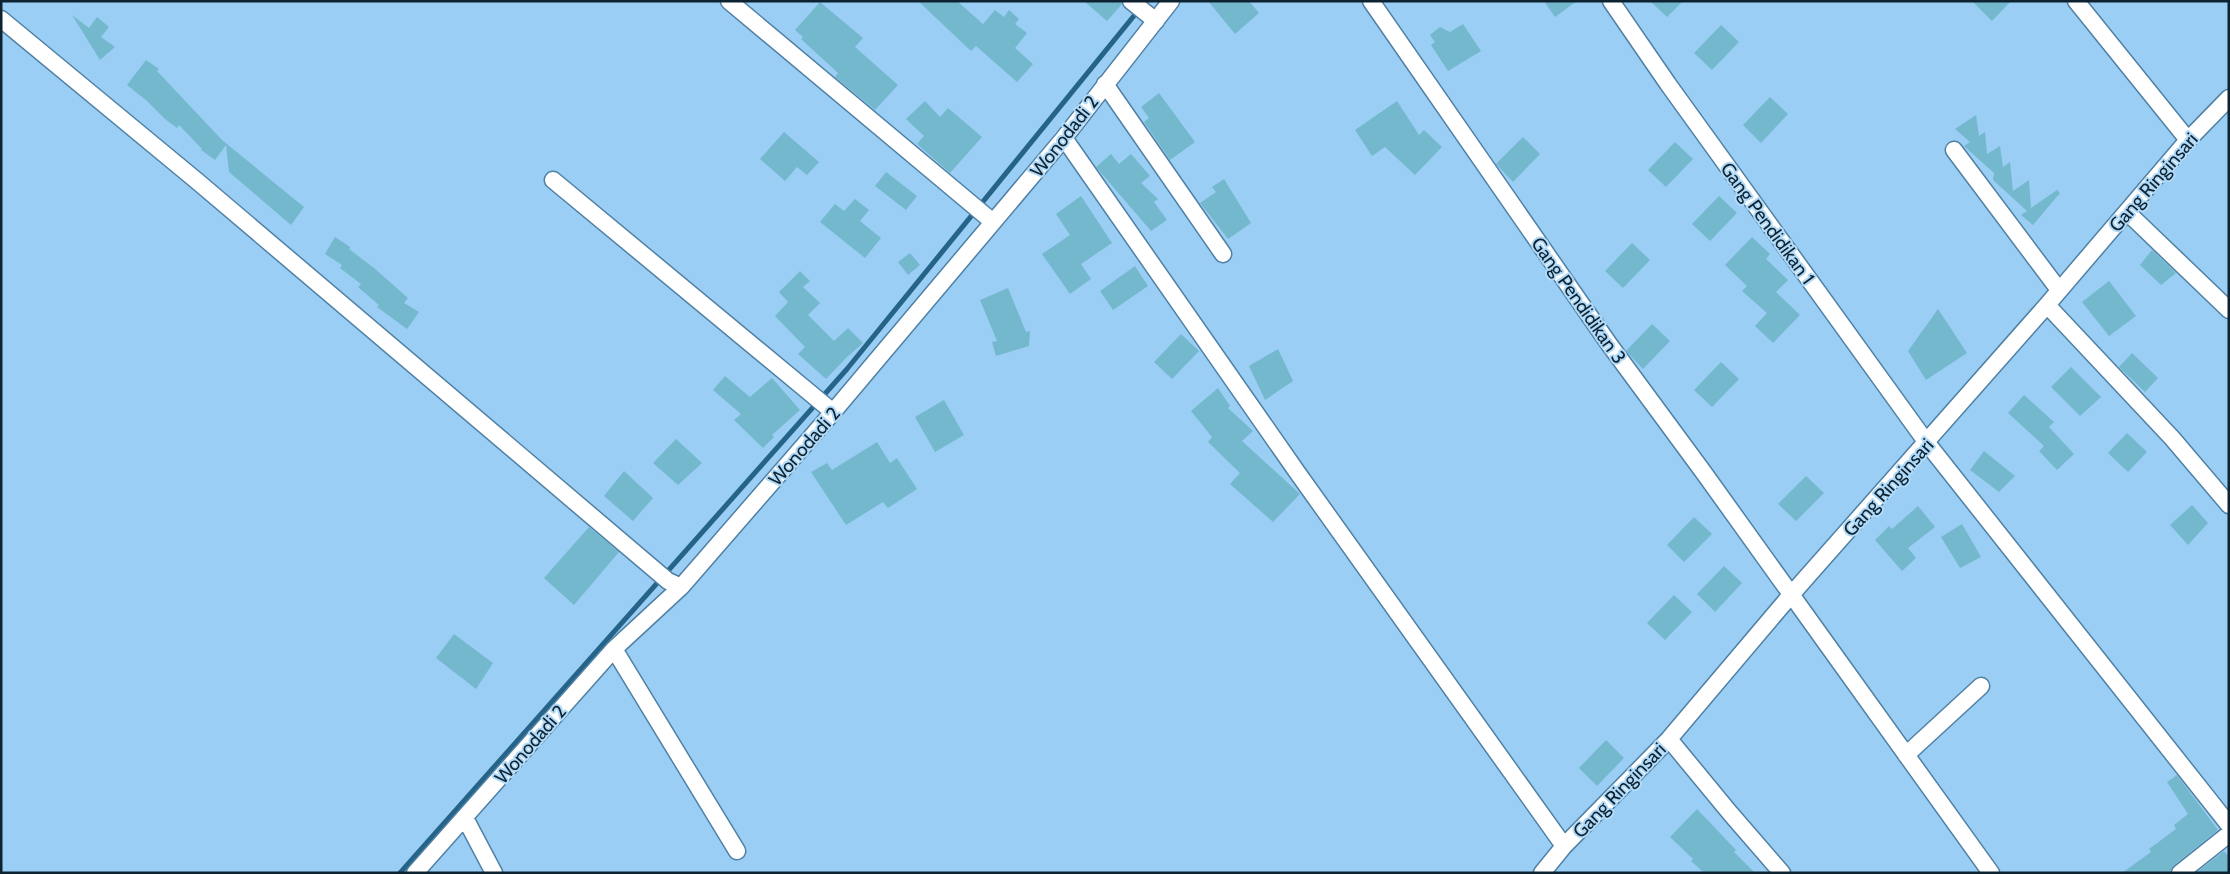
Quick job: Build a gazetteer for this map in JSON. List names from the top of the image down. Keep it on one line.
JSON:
{"streets":{"street":["Wonodadi 2","Gang Ringinsari","Gang Pendidikan 1","Gang Pendidikan 3"]},"crossings":[["Gang Ringinsari","Gang Pendidikan 1"],["Gang Ringinsari","Gang Pendidikan 3"]]}
